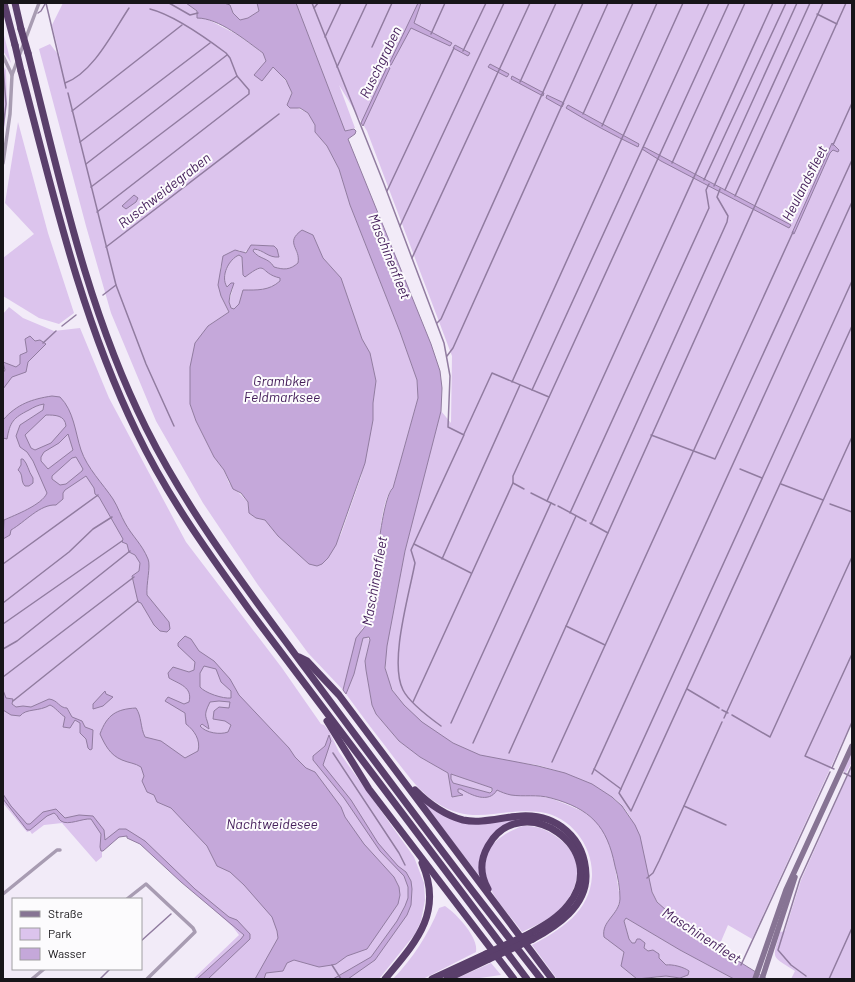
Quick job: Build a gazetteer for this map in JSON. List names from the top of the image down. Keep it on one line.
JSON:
{"water":["Ruschgraben","Heulandsfleet","Ruschweidegraben","Maschinenfleet","Grambker Feldmarksee","Nachtweidesee"],"legend":["Straße","Park","Wasser"]}
